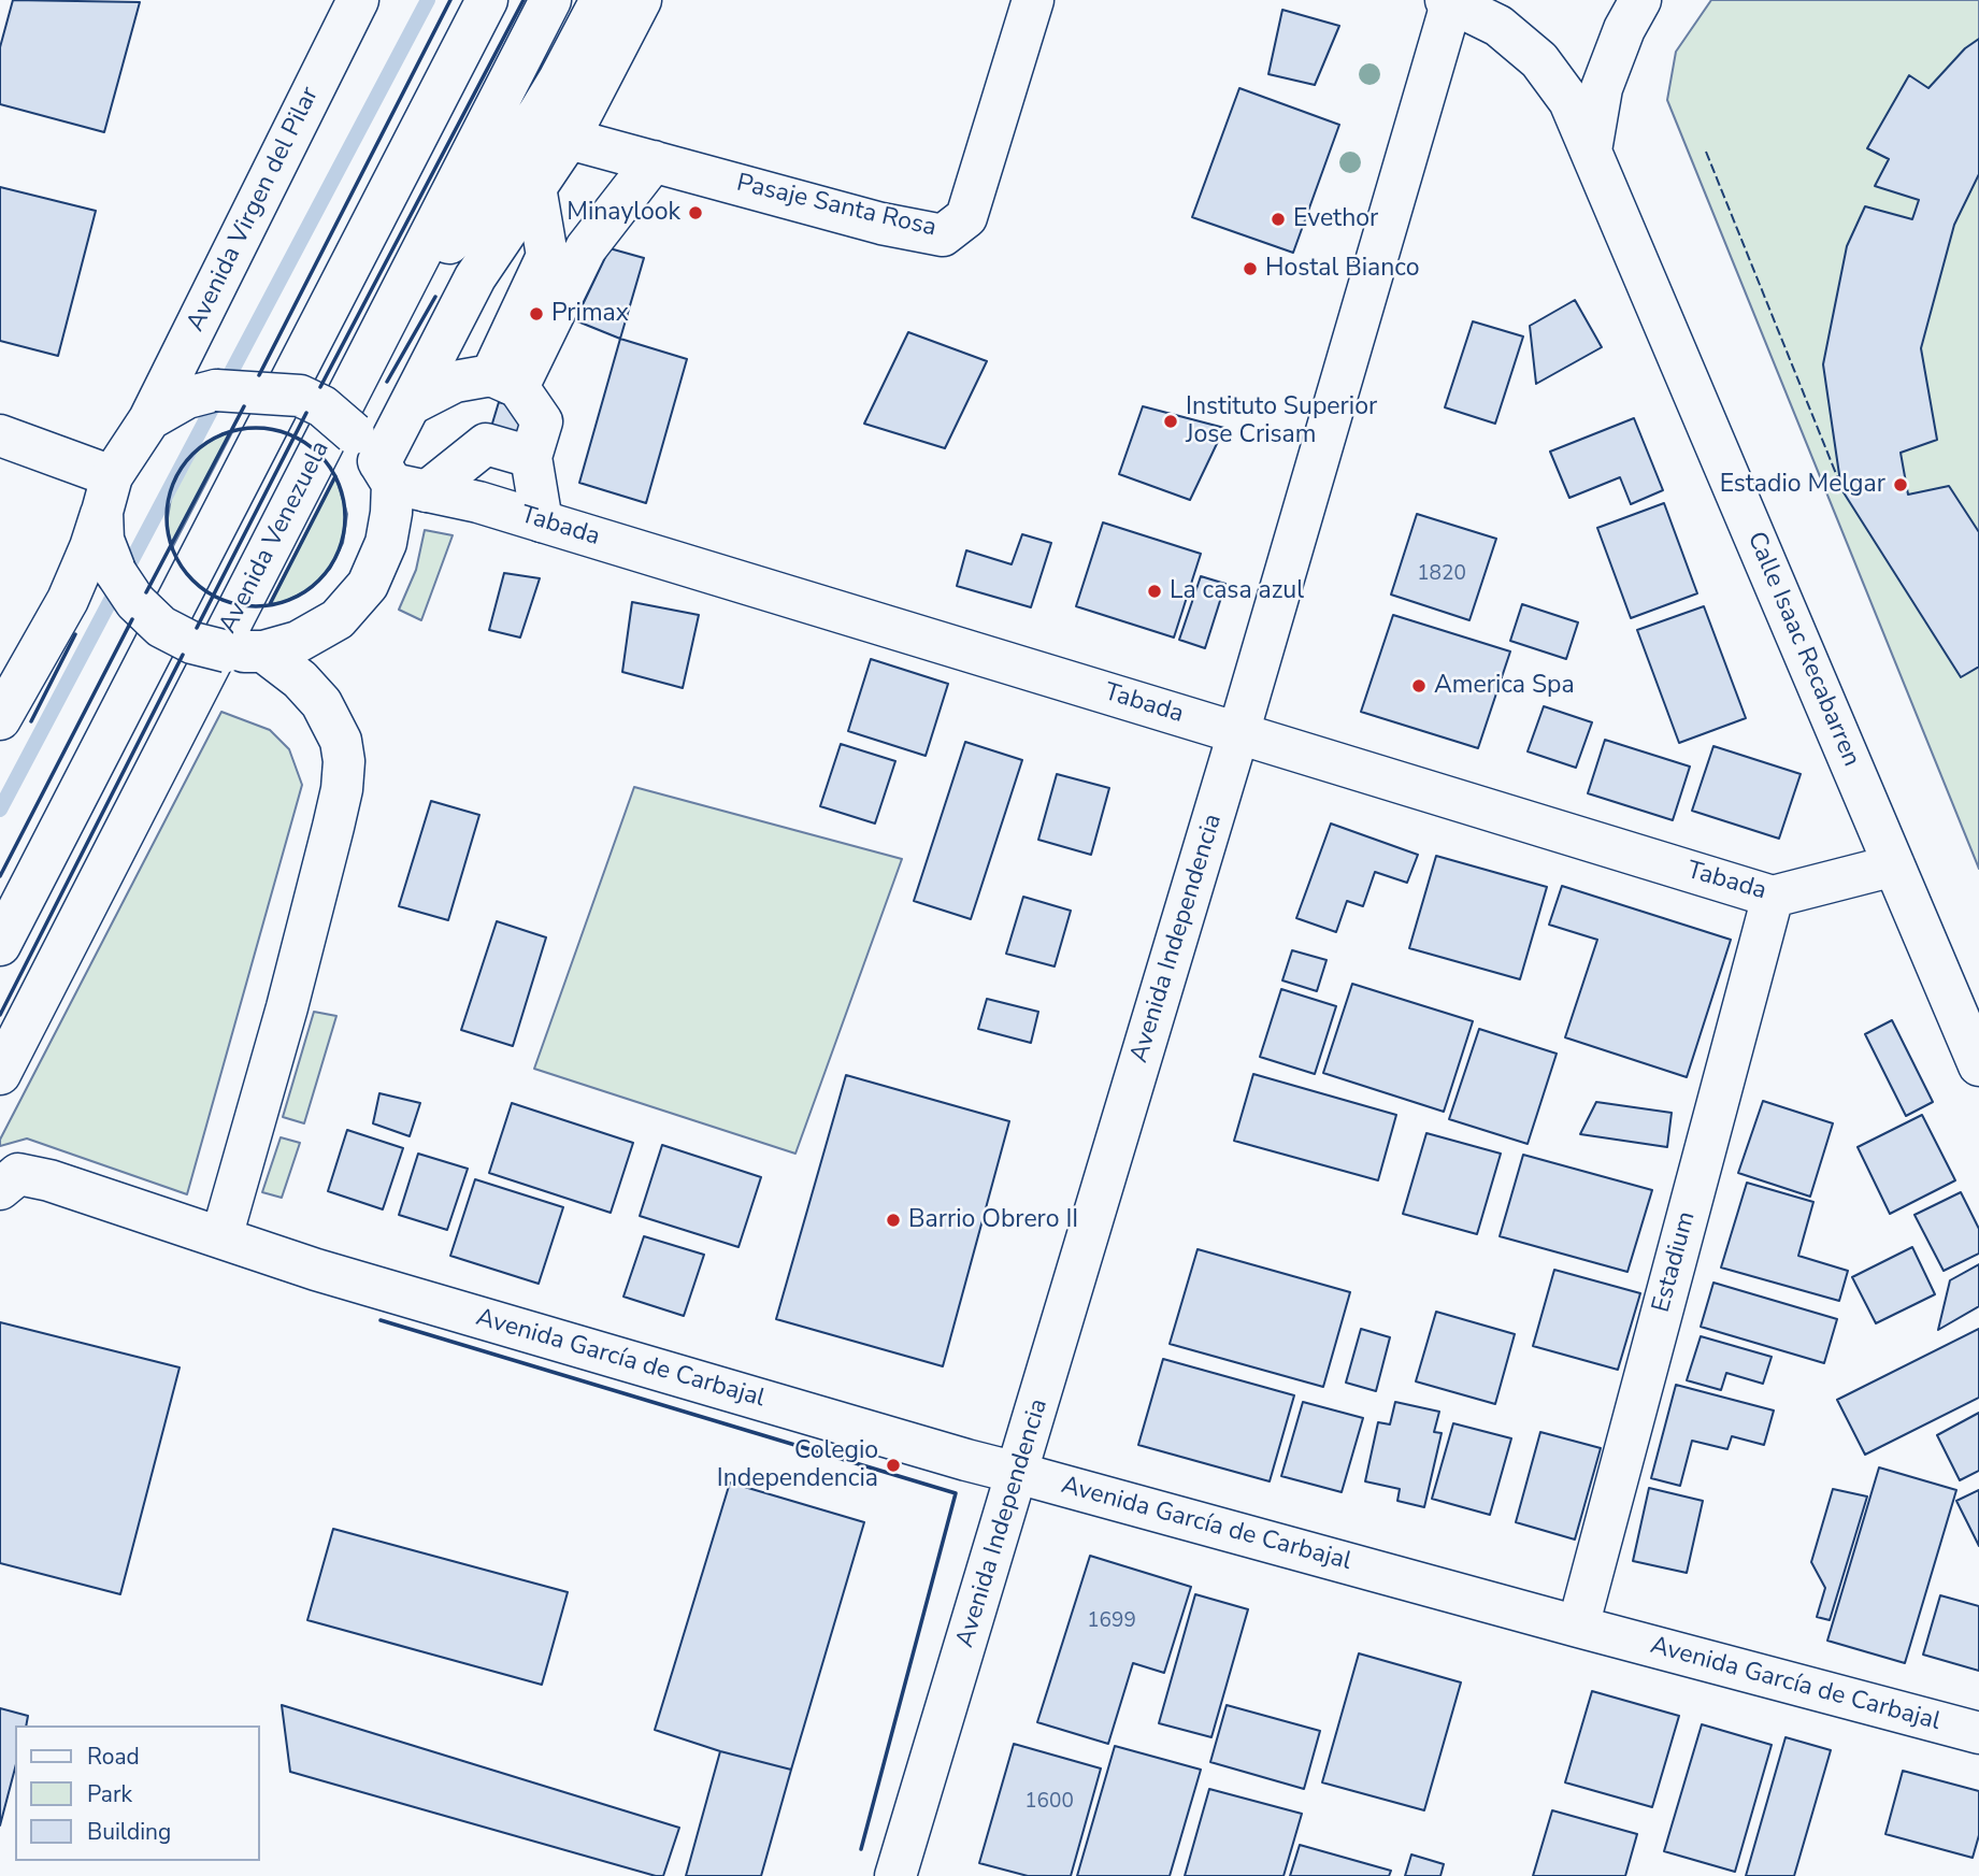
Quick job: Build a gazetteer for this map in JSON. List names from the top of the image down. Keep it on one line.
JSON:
{"streets":{"main road":["Pasaje Santa Rosa","Avenida Virgen del Pilar","Tabada","Avenida Venezuela","Calle Isaac Recabarren","Avenida Independencia","Estadium","Avenida García de Carbajal"]},"crossings":[["Tabada","Calle Isaac Recabarren"],["Tabada","Avenida Independencia"],["Tabada","Estadium"],["Calle Isaac Recabarren","Avenida Independencia"],["Avenida Independencia","Avenida García de Carbajal"],["Estadium","Avenida García de Carbajal"]],"places":["Minaylook","Evethor","Hostal Bianco","Primax","Instituto Superior Jose Crisam","Estadio Melgar","La casa azul","America Spa","Barrio Obrero II","Colegio Independencia"],"house_numbers":["1820","1699","1600"],"legend":["Road","Park","Building"]}
